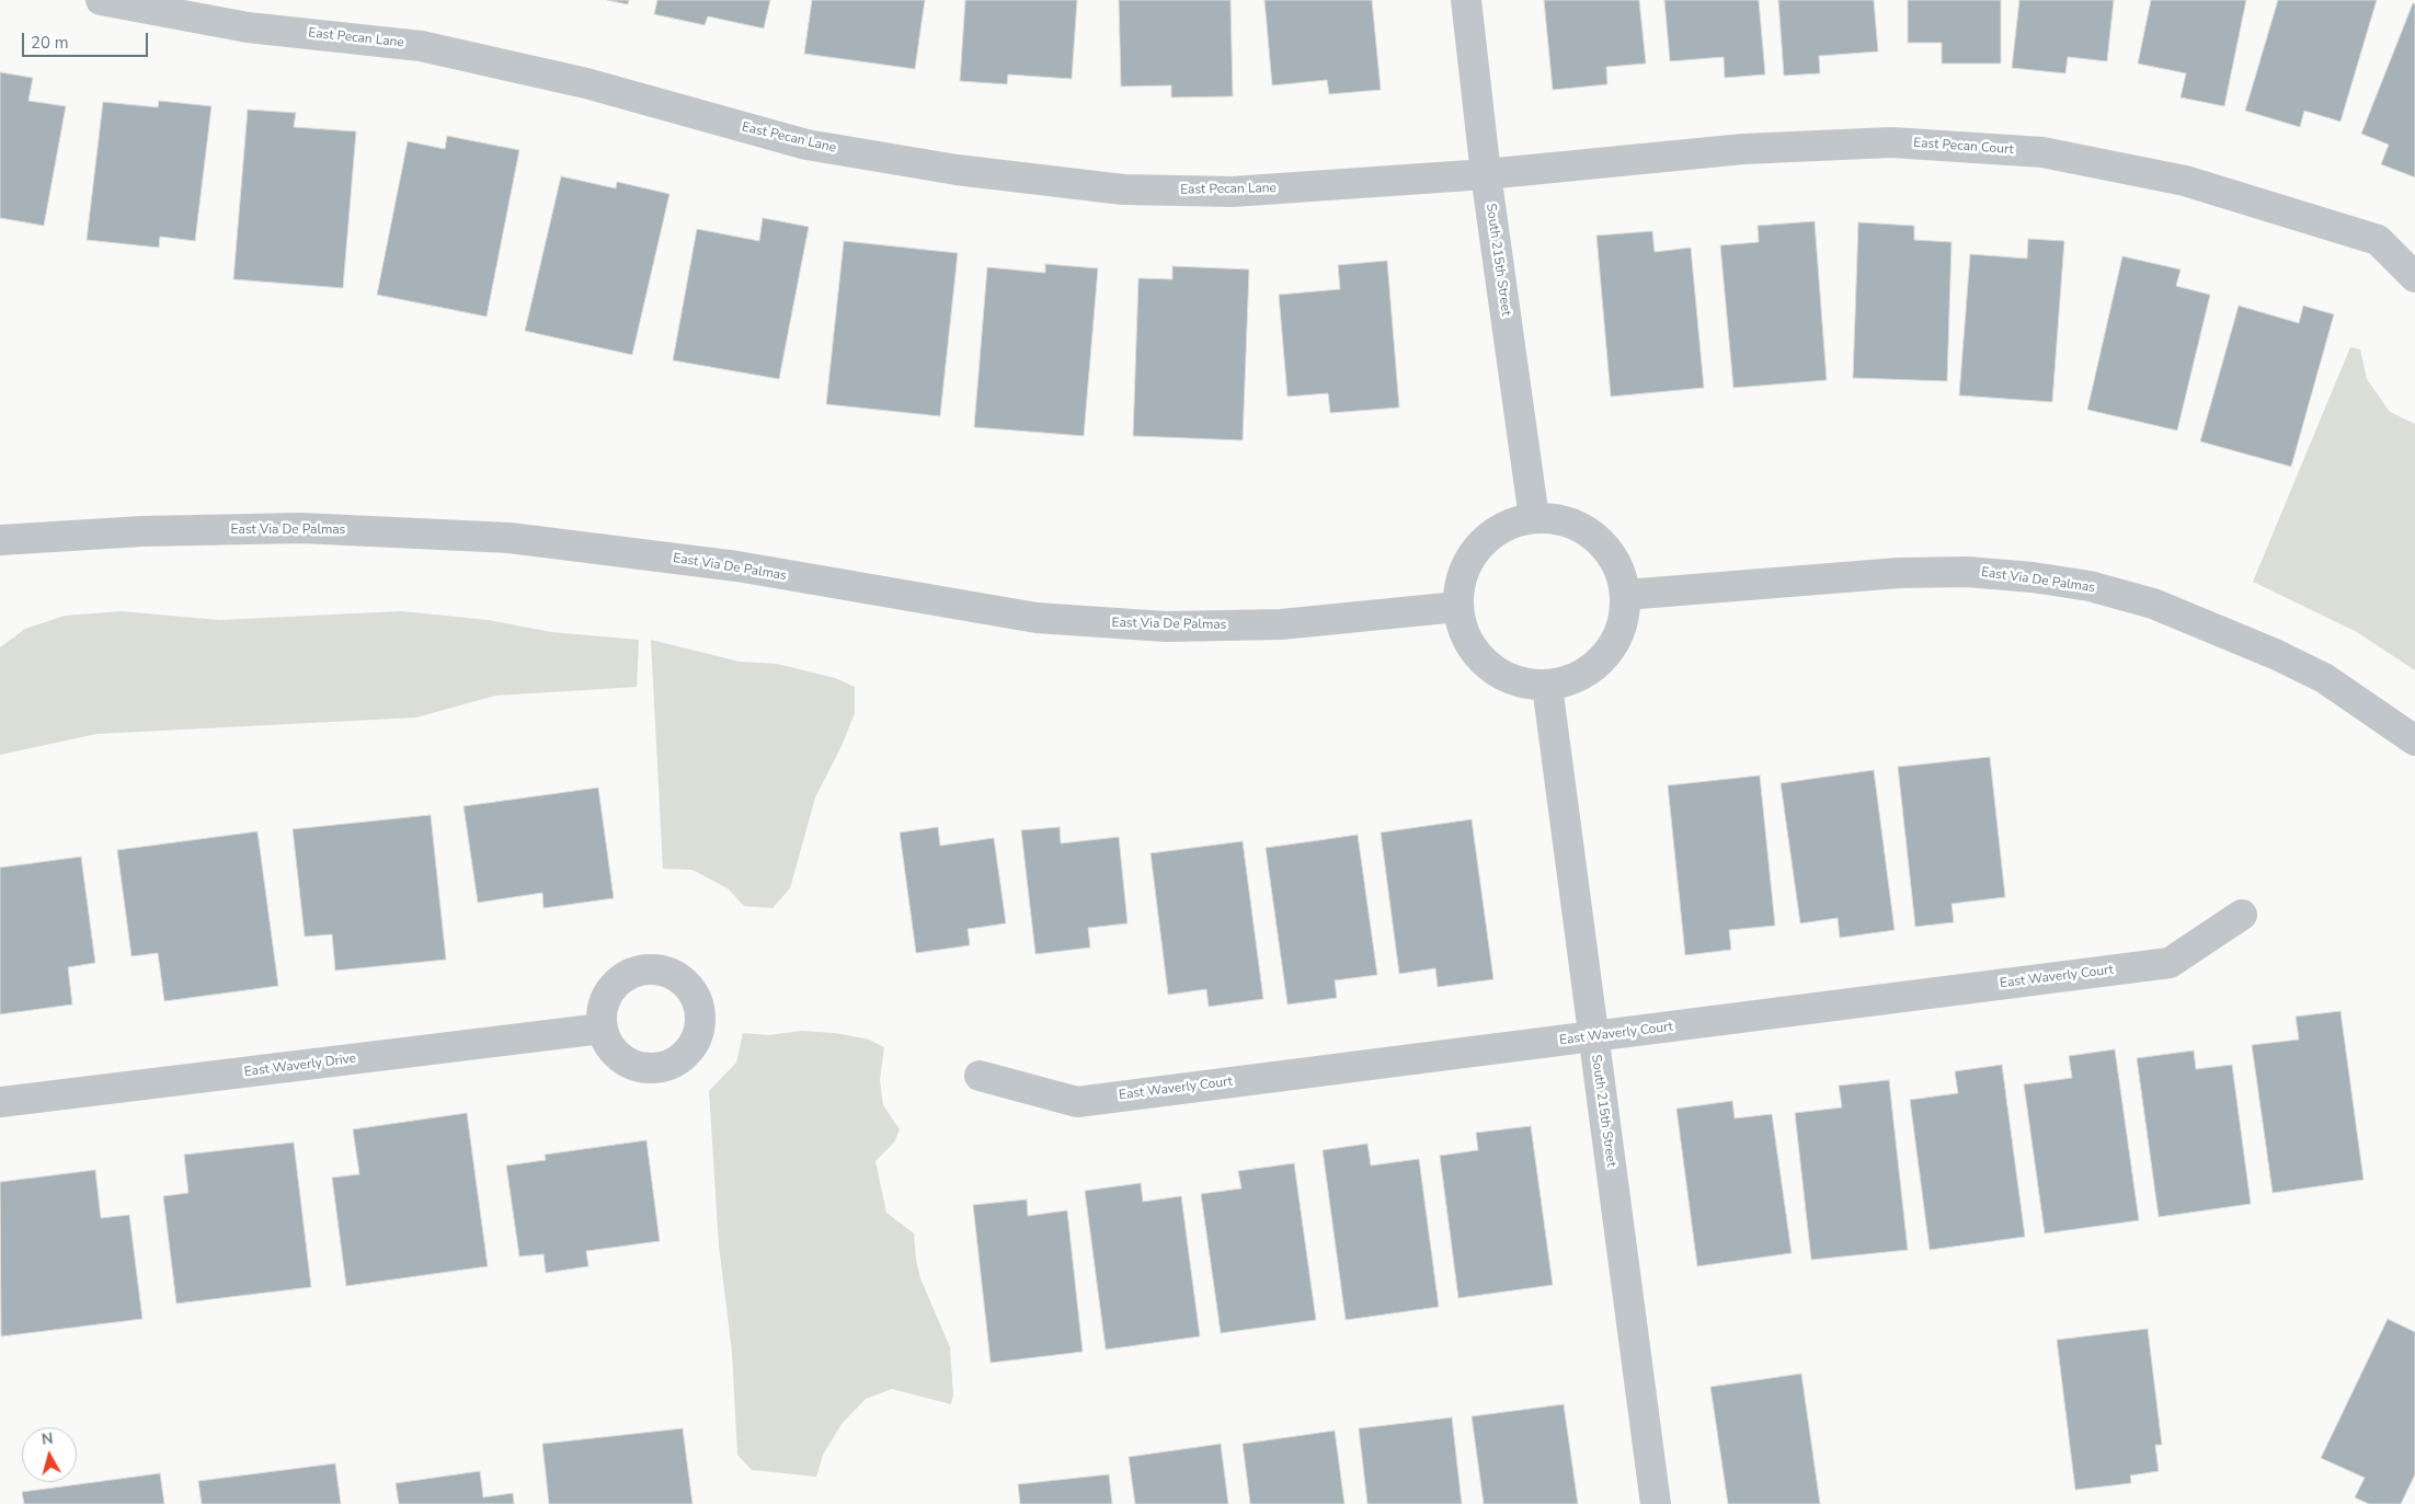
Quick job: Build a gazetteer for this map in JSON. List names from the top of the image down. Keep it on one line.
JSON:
{"streets":{"street":["East Pecan Lane","East Pecan Court","South 215th Street","East Via De Palmas","East Waverly Court","East Waverly Drive"]},"crossings":[["East Pecan Lane","East Pecan Court"],["East Pecan Lane","South 215th Street"],["East Pecan Court","South 215th Street"],["South 215th Street","East Via De Palmas"],["South 215th Street","East Waverly Court"]],"scale_bar":"20 m","north":"top"}
